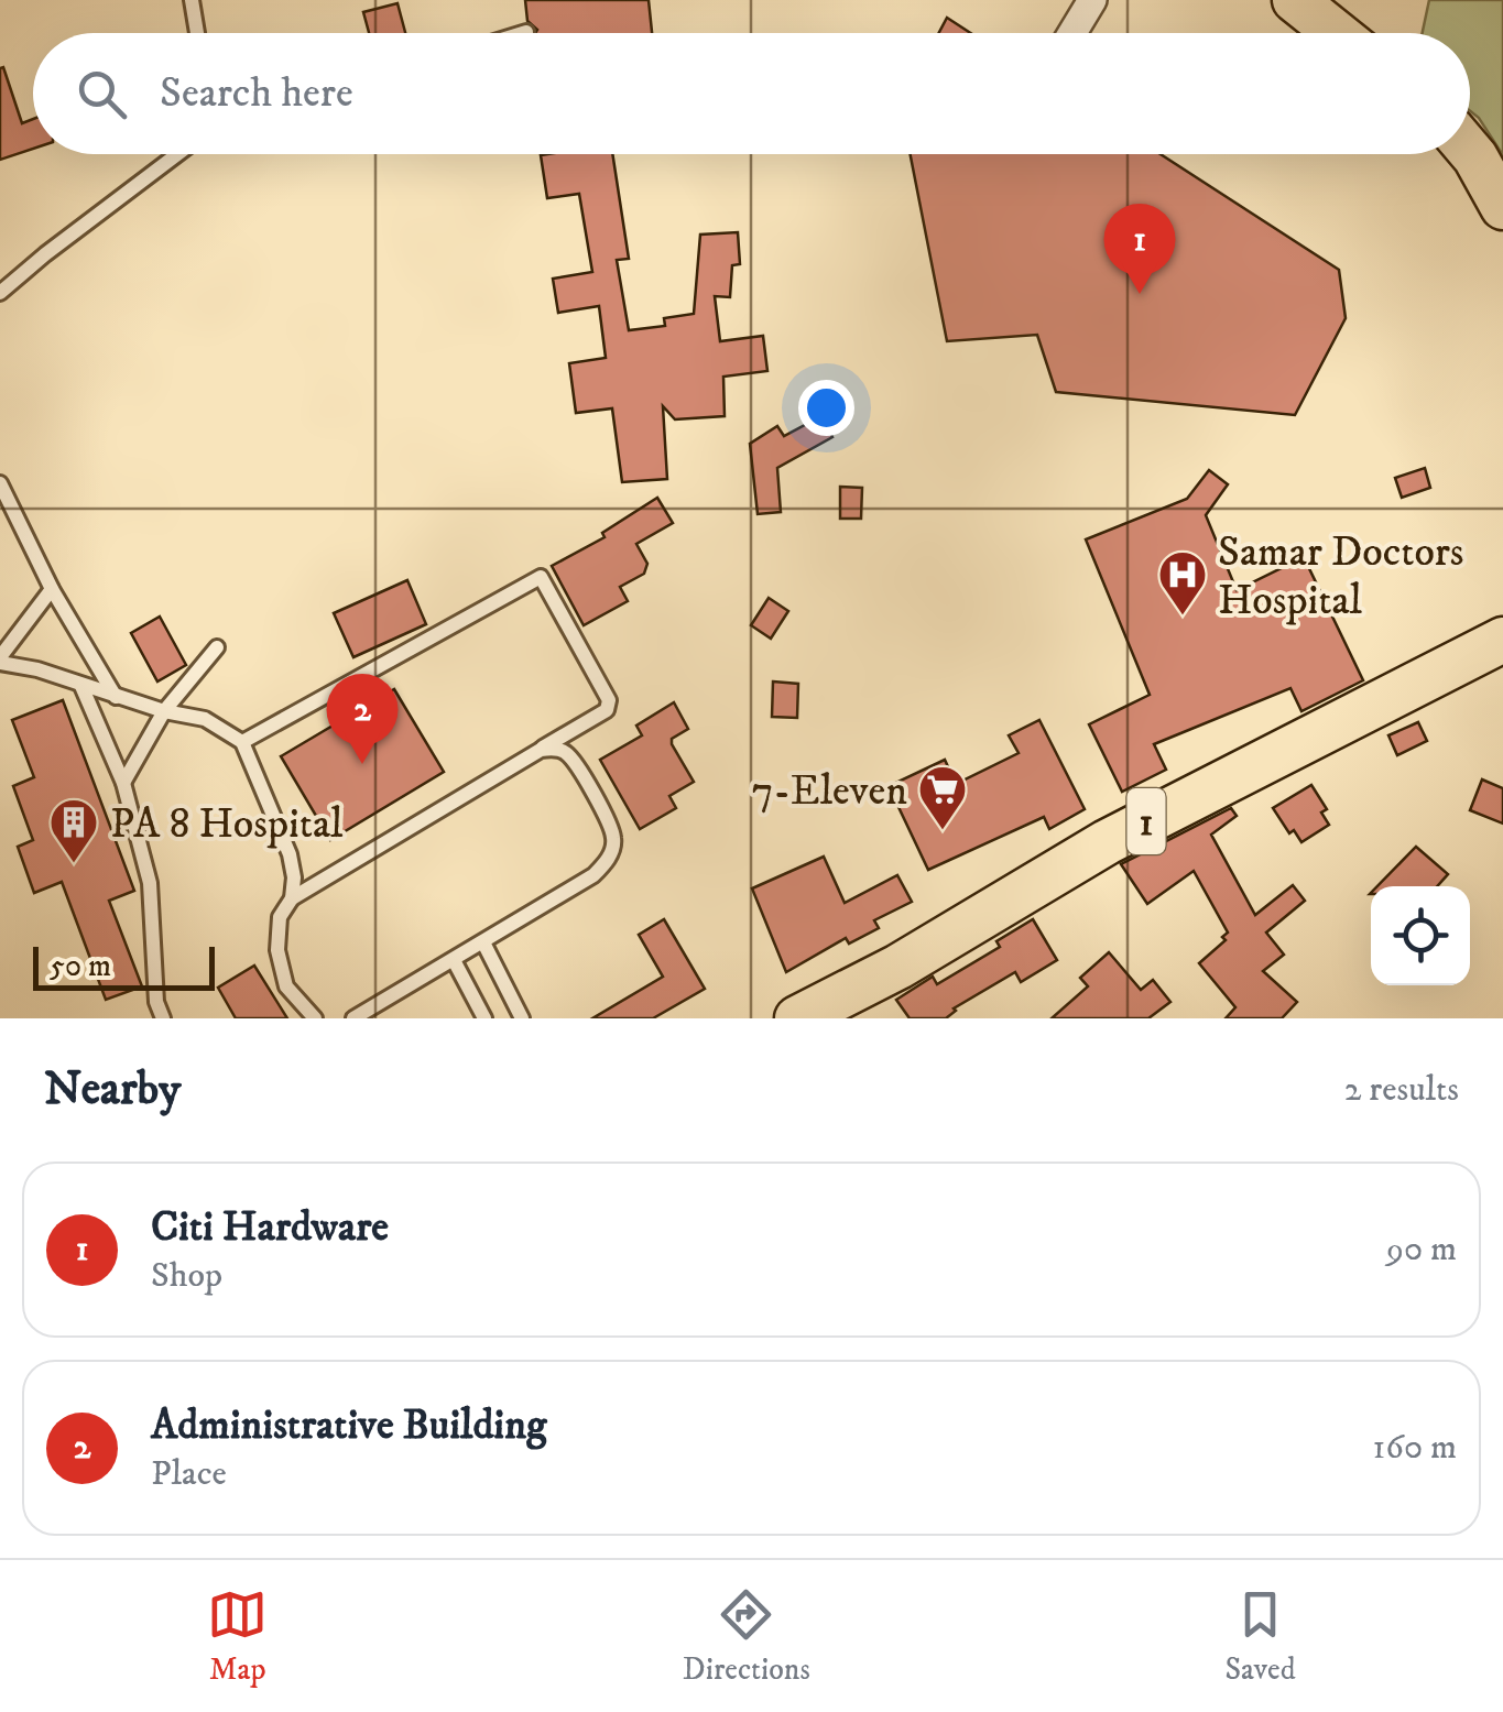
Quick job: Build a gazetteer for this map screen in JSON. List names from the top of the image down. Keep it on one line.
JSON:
{"streets":{"highway":["1"]},"places":{"hospital":["Samar Doctors Hospital"],"supermarket":["7-Eleven"],"building":["PA 8 Hospital"]},"scale_bar":"50 m","page":{"search":"Search here","pins":["1","2"],"scale":"50 m","heading":["Nearby","2 results"],"list":[{"mark":"1","name":"Citi Hardware","note":"Shop","value":"90 m"},{"mark":"2","name":"Administrative Building","note":"Place","value":"160 m"}],"nav":["Map","Directions","Saved"]}}
